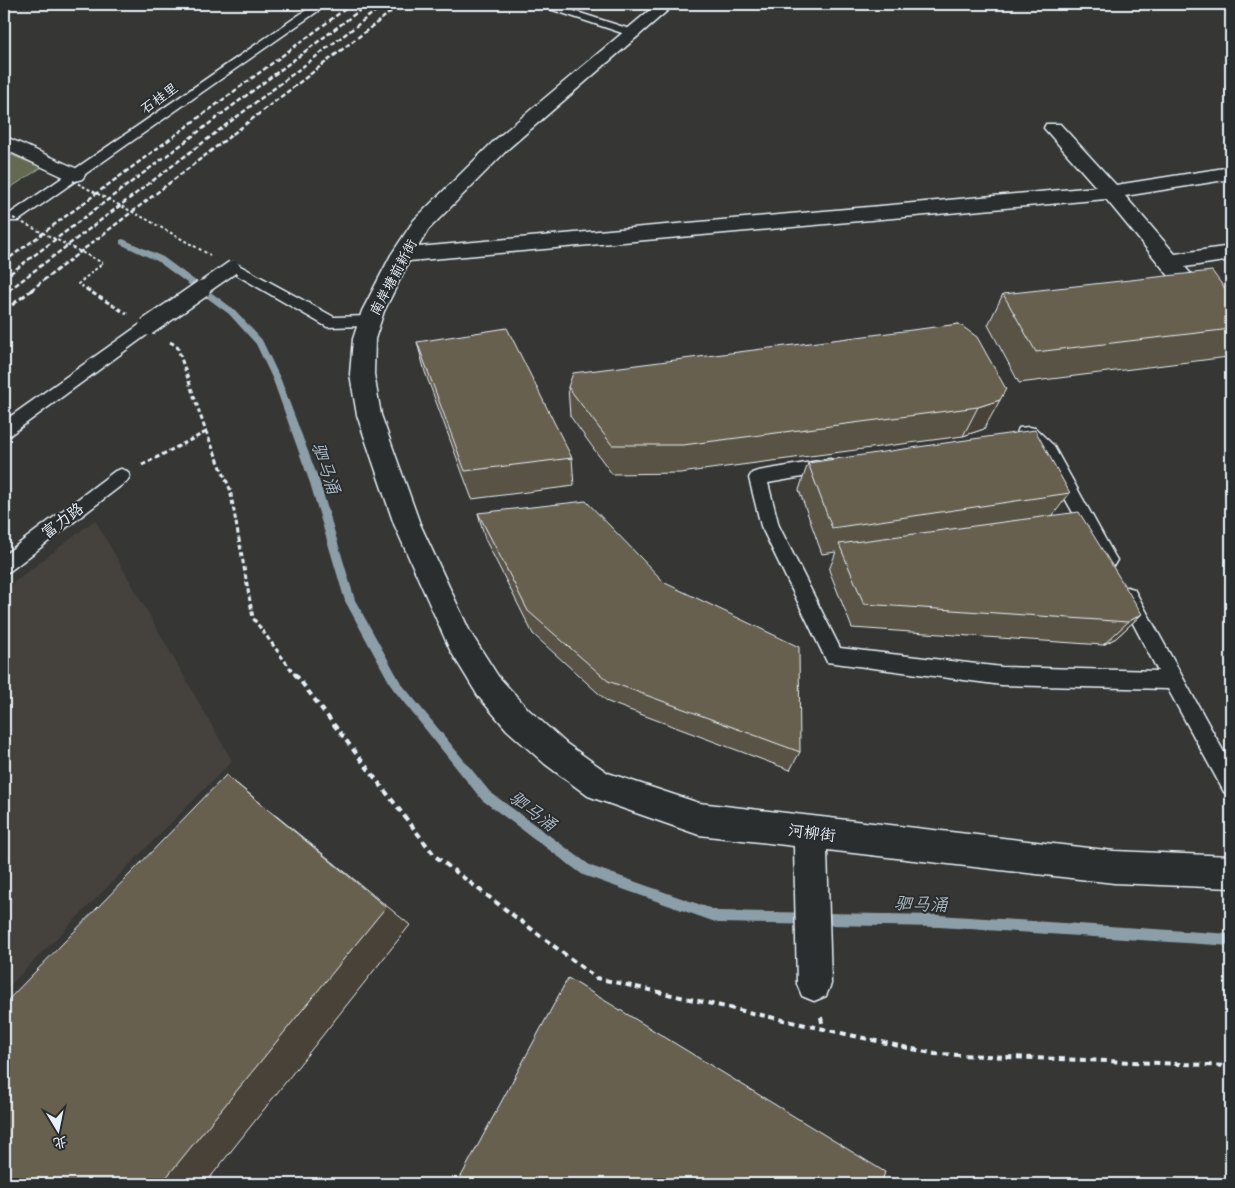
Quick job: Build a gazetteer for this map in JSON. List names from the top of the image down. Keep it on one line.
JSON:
{"streets":{"street":["南岸塘前新街","河柳街"],"lane":["石桂里","富力路"]},"crossings":[["南岸塘前新街","河柳街"]],"water":["驷马涌"],"north":"bottom"}
